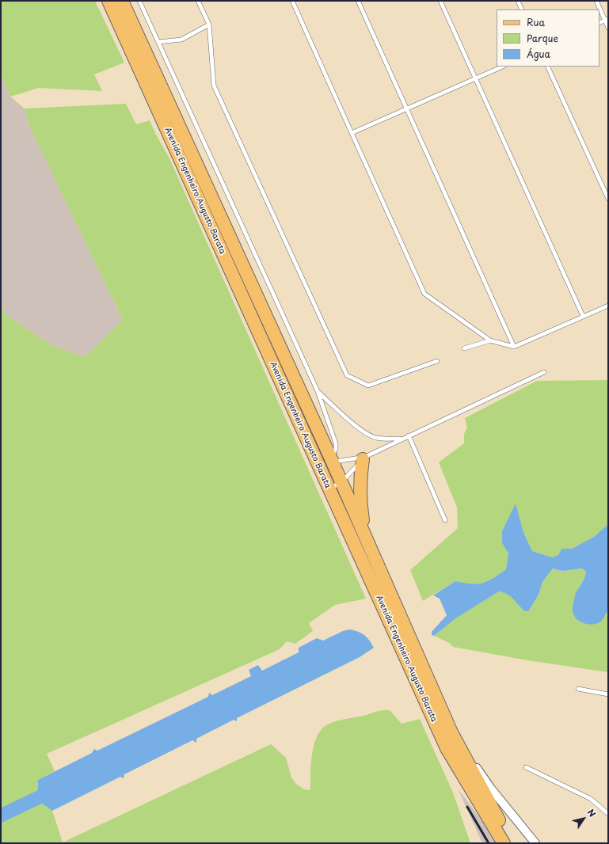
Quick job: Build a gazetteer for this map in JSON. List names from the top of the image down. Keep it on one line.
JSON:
{"streets":{"main road":["Avenida Engenheiro Augusto Barata"]},"legend":["Rua","Parque","Água"],"north":"top right"}
